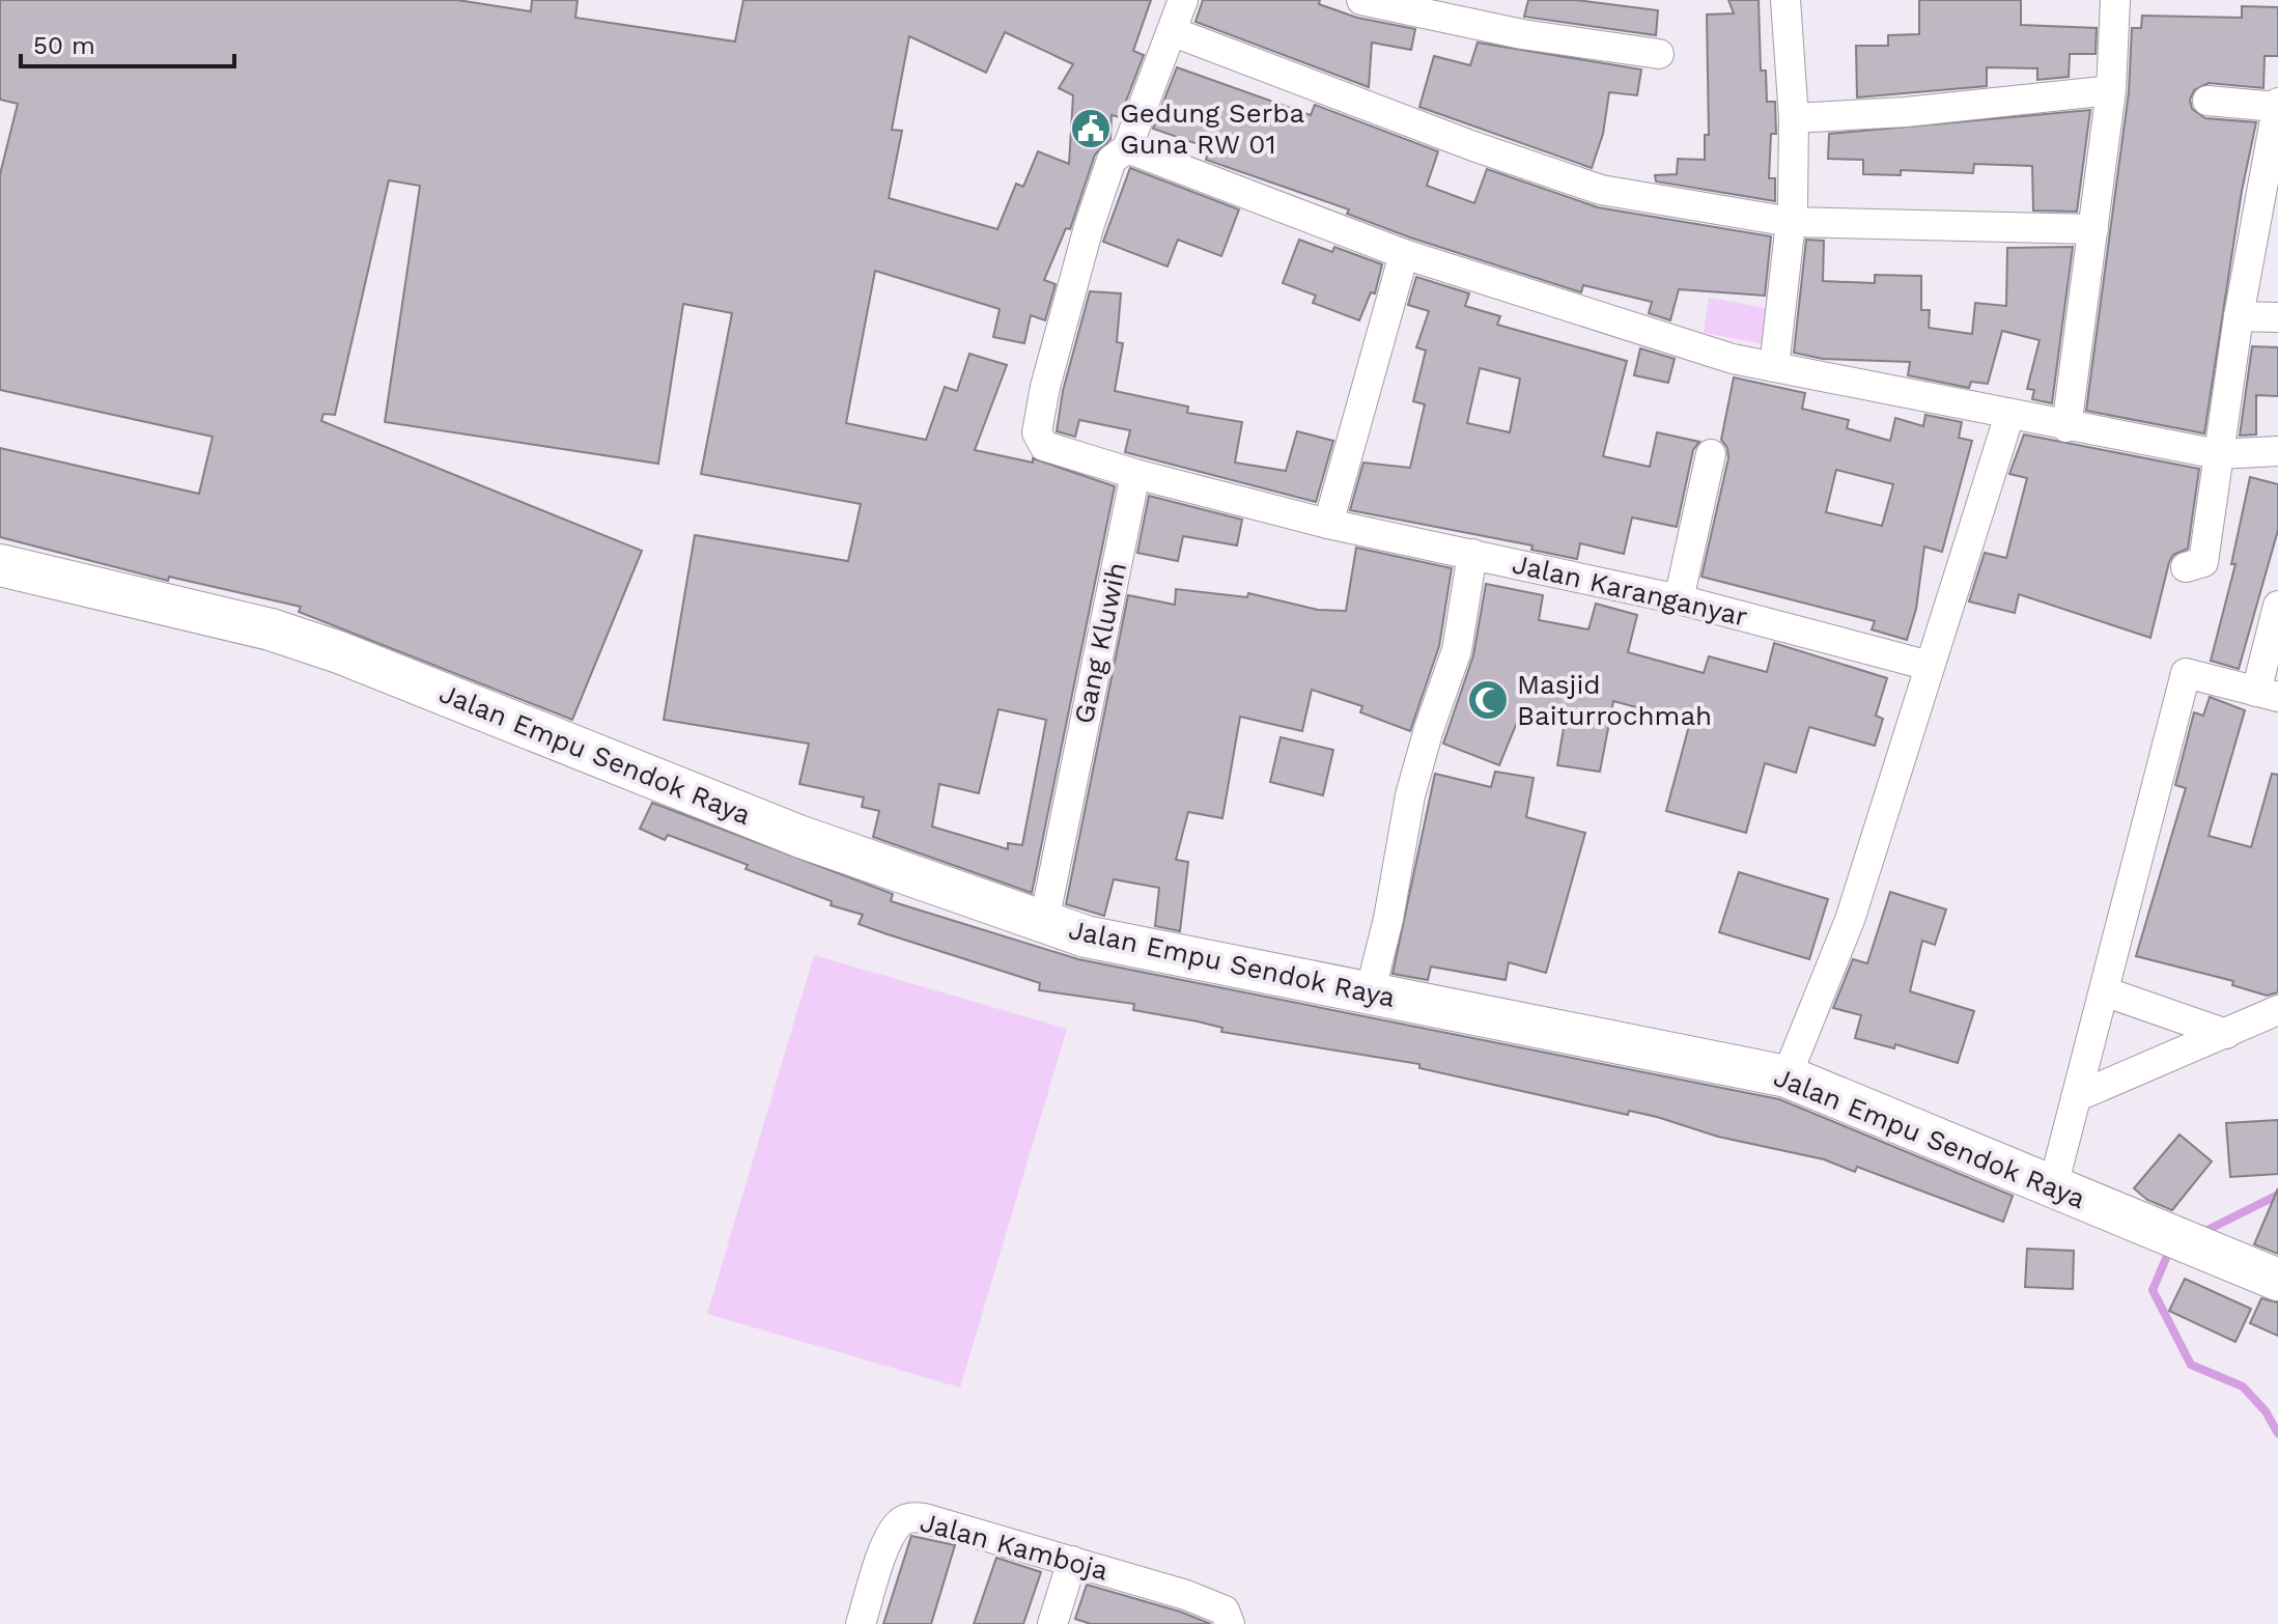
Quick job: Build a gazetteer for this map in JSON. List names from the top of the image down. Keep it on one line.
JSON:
{"streets":{"main road":["Jalan Empu Sendok Raya"],"street":["Jalan Karanganyar","Gang Kluwih","Jalan Kamboja"]},"crossings":[["Jalan Karanganyar","Gang Kluwih"],["Gang Kluwih","Jalan Empu Sendok Raya"]],"places":{"public building":["Gedung Serba Guna RW 01"],"mosque":["Masjid Baiturrochmah"]},"scale_bar":"50 m"}
